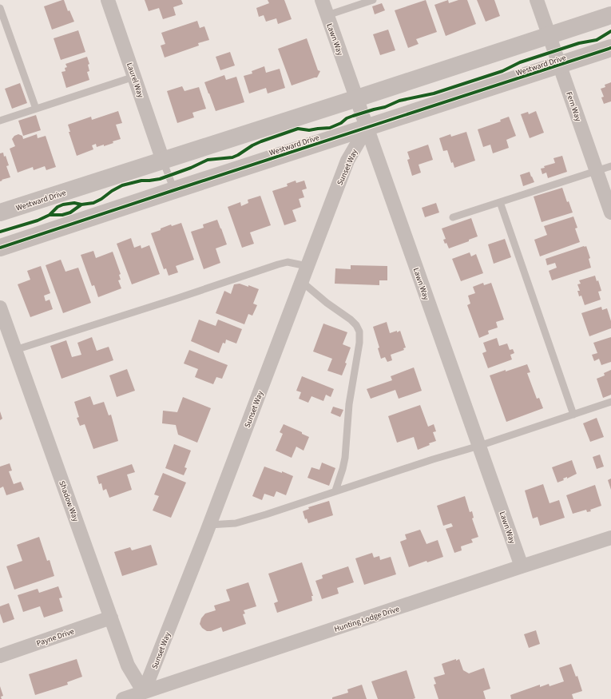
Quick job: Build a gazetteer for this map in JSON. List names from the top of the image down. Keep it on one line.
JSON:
{"streets":{"street":["Lawn Way","Westward Drive","Laurel Way","Fern Way","Sunset Way","Shadow Way","Hunting Lodge Drive","Payne Drive"]},"crossings":[["Lawn Way","Westward Drive"],["Lawn Way","Sunset Way"],["Lawn Way","Hunting Lodge Drive"],["Westward Drive","Laurel Way"],["Westward Drive","Fern Way"],["Westward Drive","Sunset Way"],["Sunset Way","Shadow Way"],["Sunset Way","Hunting Lodge Drive"],["Shadow Way","Hunting Lodge Drive"],["Shadow Way","Payne Drive"]]}
